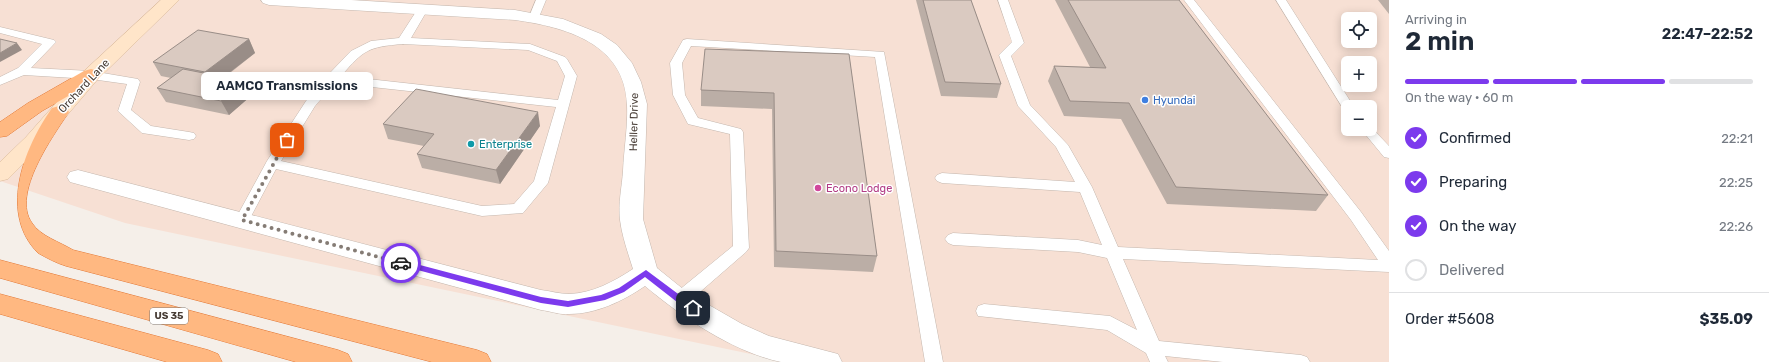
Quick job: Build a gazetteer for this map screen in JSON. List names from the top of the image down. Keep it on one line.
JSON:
{"streets":{"highway":["US 35"],"main road":["Orchard Lane"],"street":["Heller Drive"]},"places":["Hyundai","AAMCO Transmissions","Enterprise","Econo Lodge"],"page":{"heading":["2 min","Arriving in","22:47–22:52"],"panel":["Order #5608","$35.09"],"map_buttons":["+","−"],"bar":"On the way · 60 m","bubble":"AAMCO Transmissions","list":[["Confirmed","22:21"],["Preparing","22:25"],["On the way","22:26"],"Delivered"]}}
